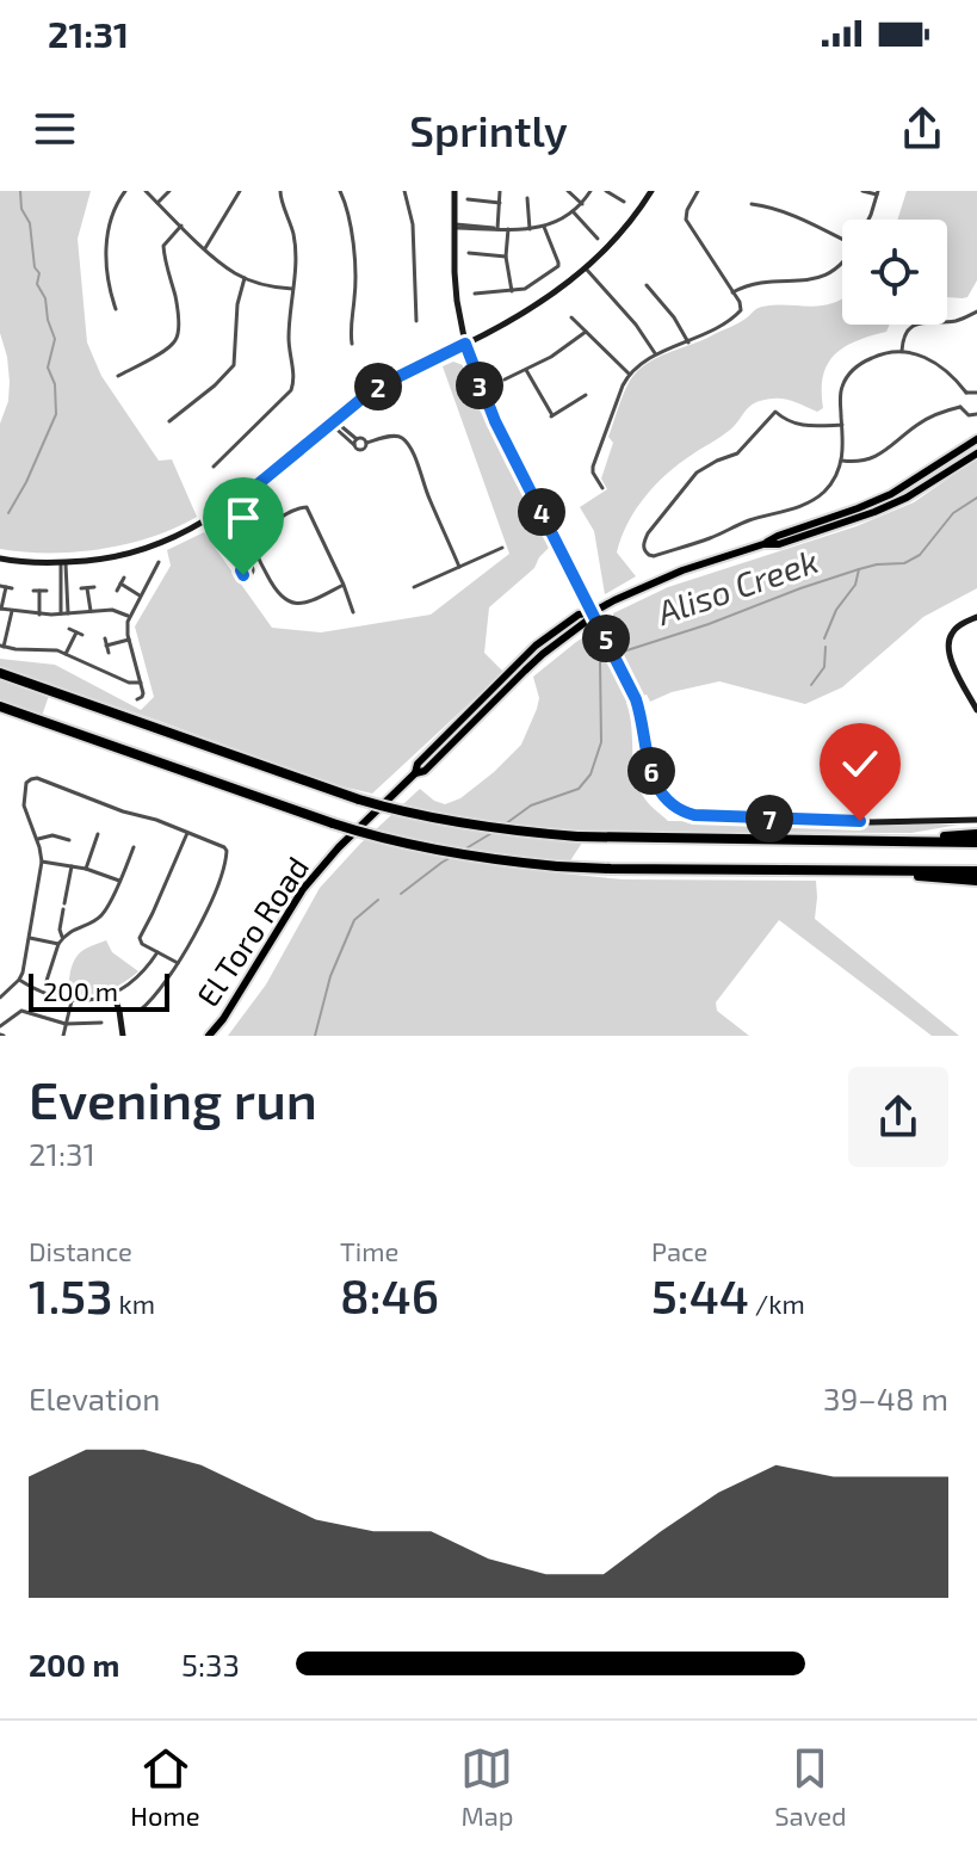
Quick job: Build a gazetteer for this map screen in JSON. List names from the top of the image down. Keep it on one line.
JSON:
{"streets":{"main road":["El Toro Road"]},"water":["Aliso Creek"],"scale_bar":"200 m","page":{"status":"21:31","header":"Sprintly","pins":["3","2","4","5","6","7"],"scale":"200 m","heading":["Evening run","21:31"],"stats":[["Distance","1.53 km"],["Time","8:46"],["Pace","5:44 /km"]],"chart":["Elevation","39–48 m"],"list":[{"name":"200 m","note":"5:33"}],"tabs":["Home","Map","Saved"]}}
